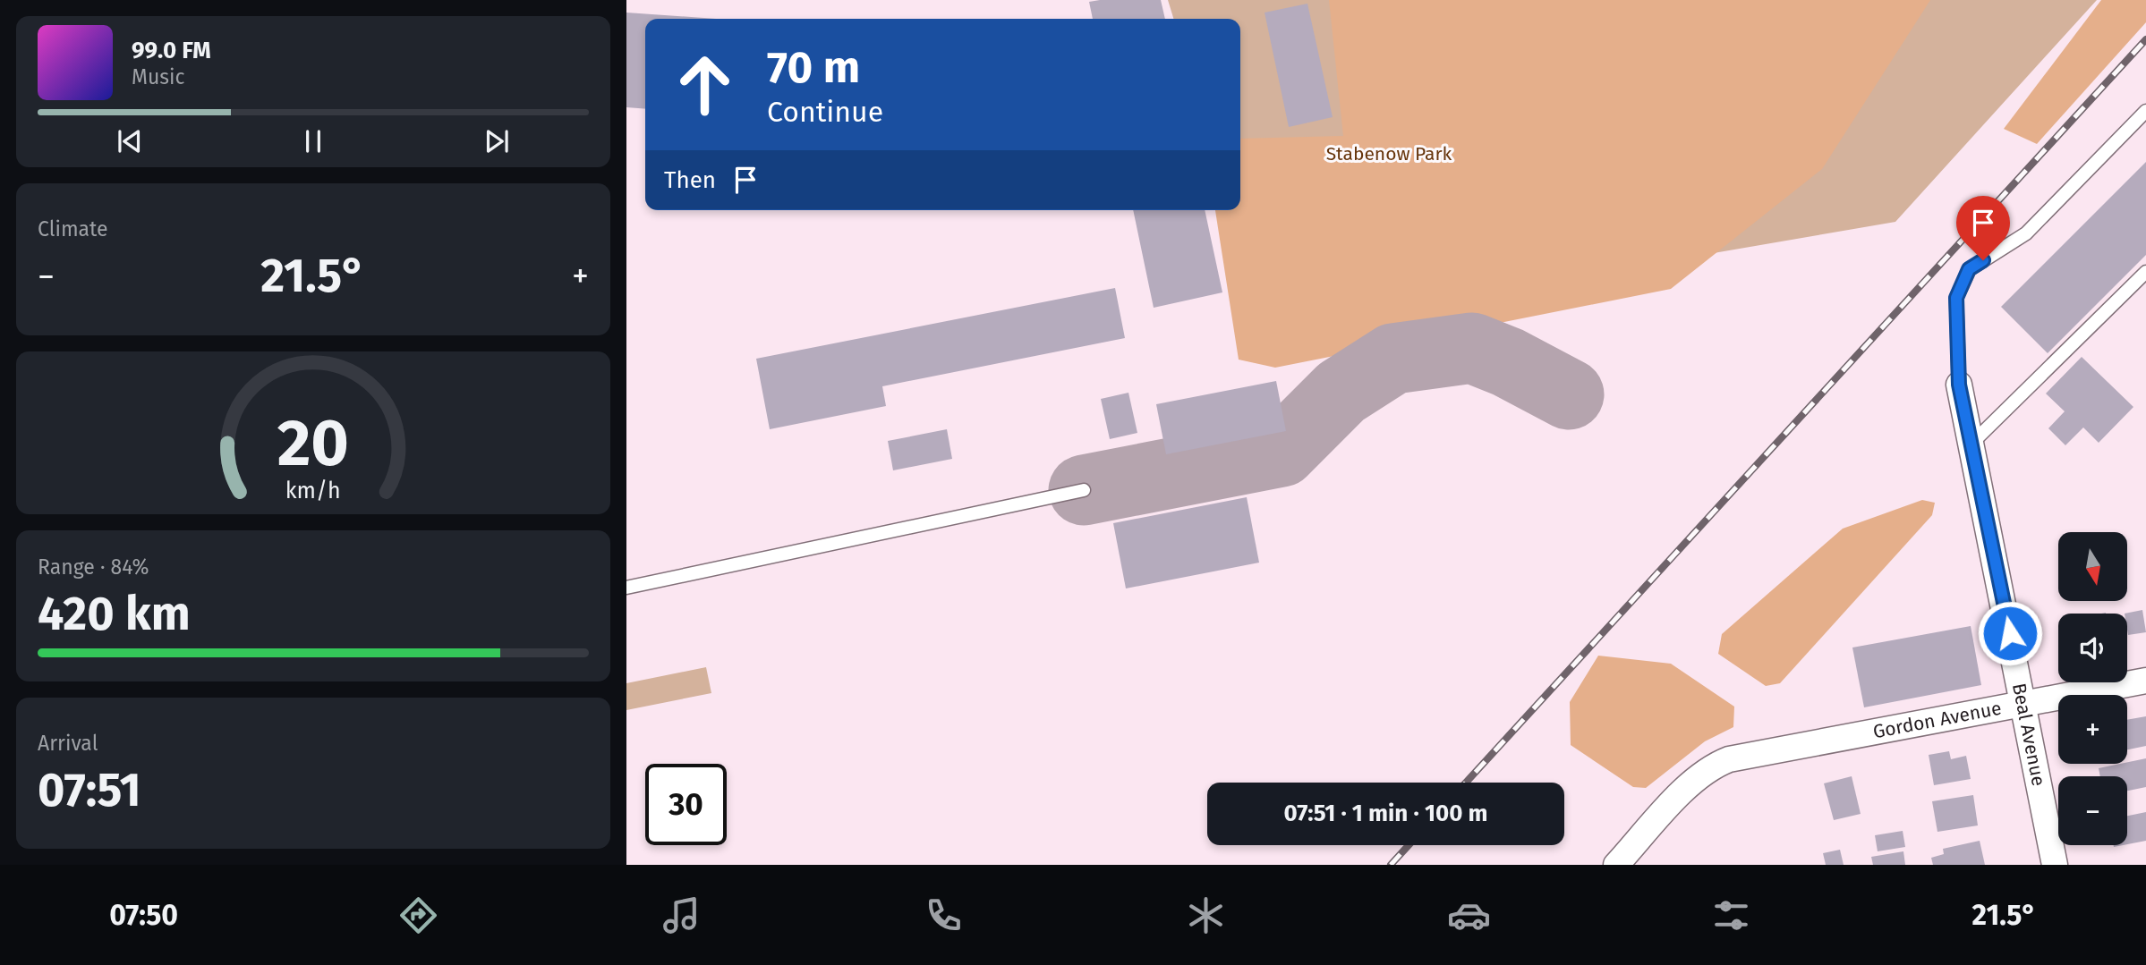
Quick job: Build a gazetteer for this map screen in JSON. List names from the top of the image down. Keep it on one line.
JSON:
{"streets":{"street":["Gordon Avenue","Beal Avenue"]},"crossings":[["Gordon Avenue","Beal Avenue"]],"parks":["Stabenow Park"],"north":"bottom","page":{"turn":["70 m","Continue"],"song":["99.0 FM","Music"],"then":"Then","tile":["Climate",["Range · 84%","420 km"],["Arrival","07:51"]],"heat":["−","21.5°","+"],"map_buttons":["+","−"],"limit":"30","trip":"07:51 · 1 min · 100 m","tabs":["07:50","21.5°"],"gauge":["20","km/h"]}}
